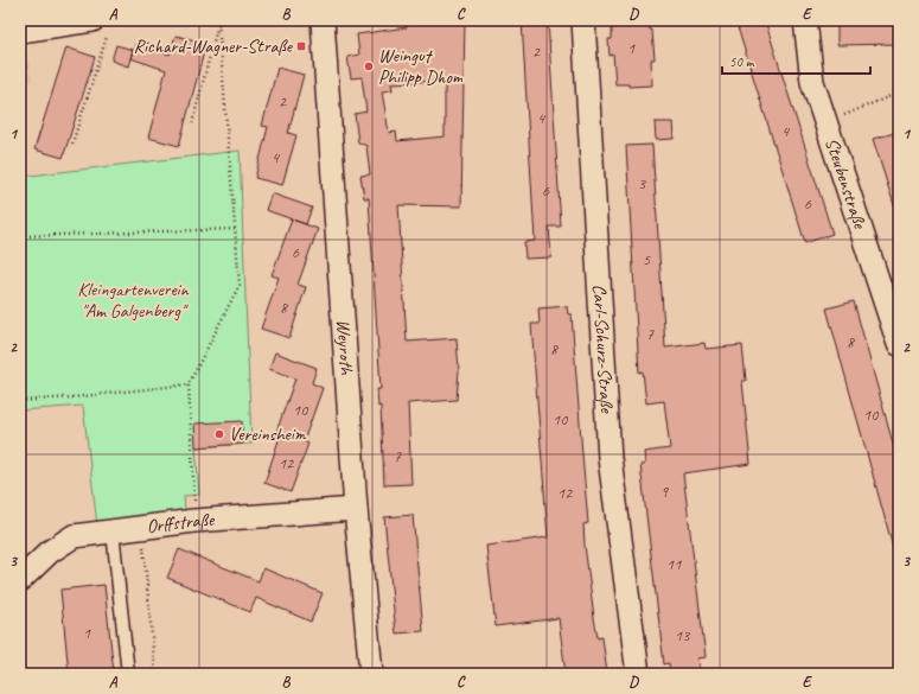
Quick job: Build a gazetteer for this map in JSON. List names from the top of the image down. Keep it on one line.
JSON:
{"streets":{"street":["Steubenstraße","Weyroth","Carl-Schurz-Straße","Orffstraße"]},"crossings":[["Weyroth","Orffstraße"]],"parks":["Kleingartenverein \"Am Galgenberg\""],"places":{"transit":["Richard-Wagner-Straße"],"other":["Weingut Philipp Dhom","Vereinsheim"]},"house_numbers":["1","2","2","4","4","4","3","6","6","6","5","8","7","8","8","10","10","10","7","12","9","12","11","1","13"],"scale_bar":"50 m","grid":{"columns":["A","B","C","D","E"],"rows":["1","2","3"]}}
